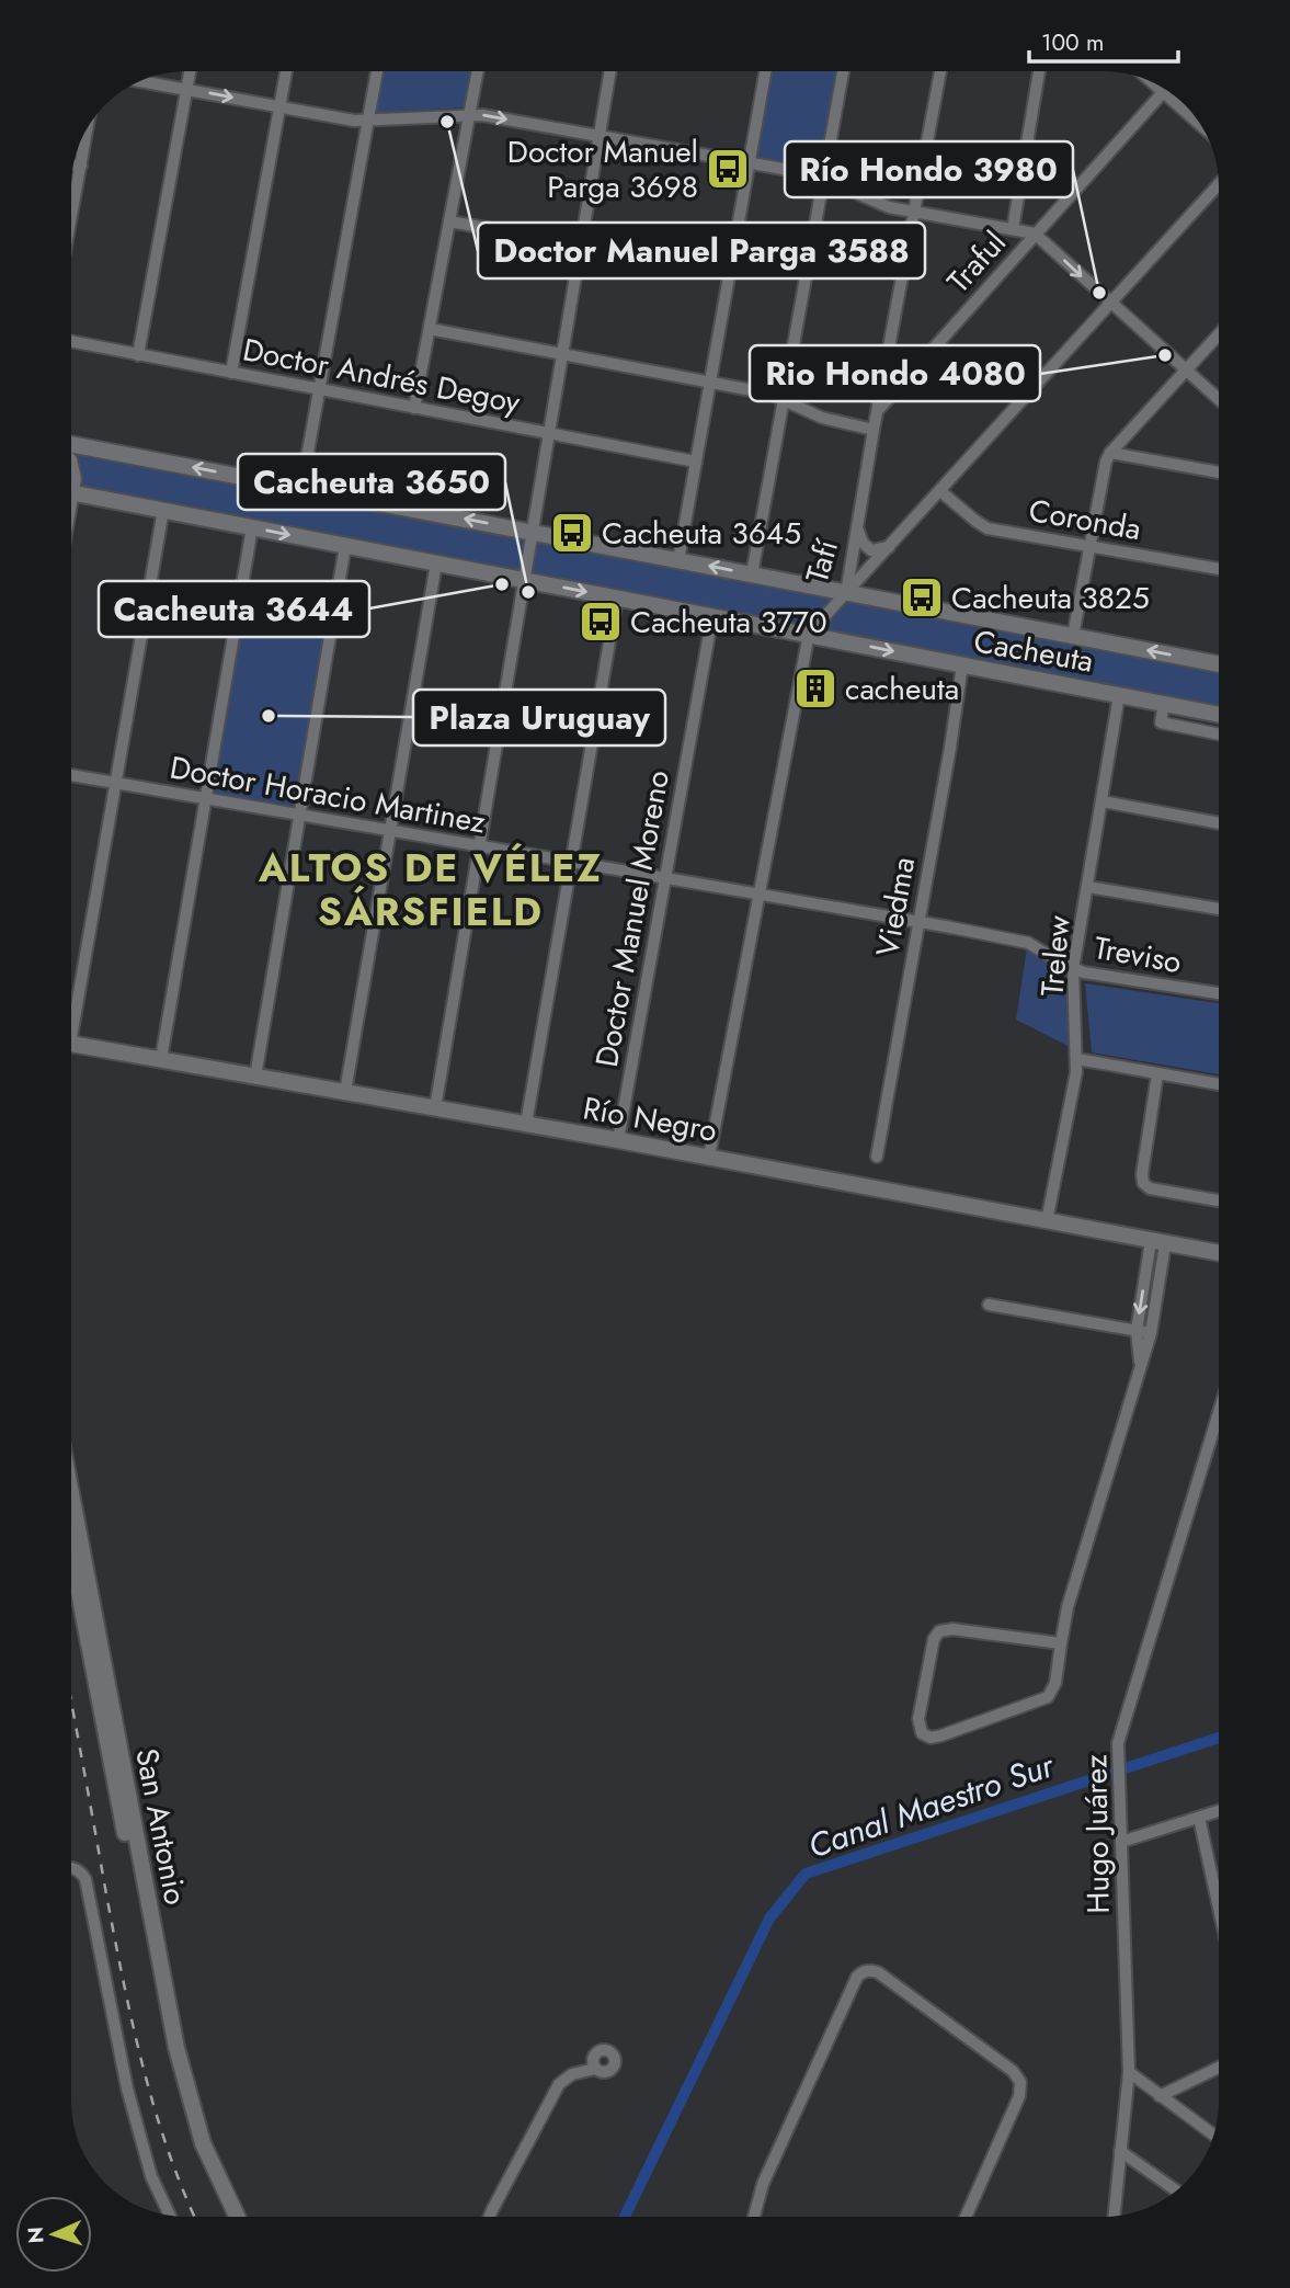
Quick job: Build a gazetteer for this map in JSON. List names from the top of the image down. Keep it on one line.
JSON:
{"streets":{"street":["Traful","Doctor Andrés Degoy","Coronda","Tafí","Cacheuta","Doctor Horacio Martinez","Viedma","Doctor Manuel Moreno","Treviso","Trelew","Río Negro","San Antonio","Hugo Juárez"]},"crossings":[["Traful","Tafí"],["Tafí","Cacheuta"],["Cacheuta","Viedma"],["Cacheuta","Doctor Manuel Moreno"],["Cacheuta","Trelew"],["Doctor Horacio Martinez","Viedma"],["Doctor Horacio Martinez","Doctor Manuel Moreno"],["Doctor Horacio Martinez","Treviso"],["Doctor Manuel Moreno","Río Negro"],["Treviso","Trelew"],["Trelew","Río Negro"]],"districts":["ALTOS DE VÉLEZ SÁRSFIELD"],"water":["Canal Maestro Sur"],"places":{"other":["Doctor Manuel Parga 3588","Río Hondo 3980","Rio Hondo 4080","Cacheuta 3644","Cacheuta 3650","Plaza Uruguay"],"bus stop":["Doctor Manuel Parga 3698","Cacheuta 3645","Cacheuta 3825","Cacheuta 3770"],"building":["cacheuta"]},"scale_bar":"100 m","north":"left"}
